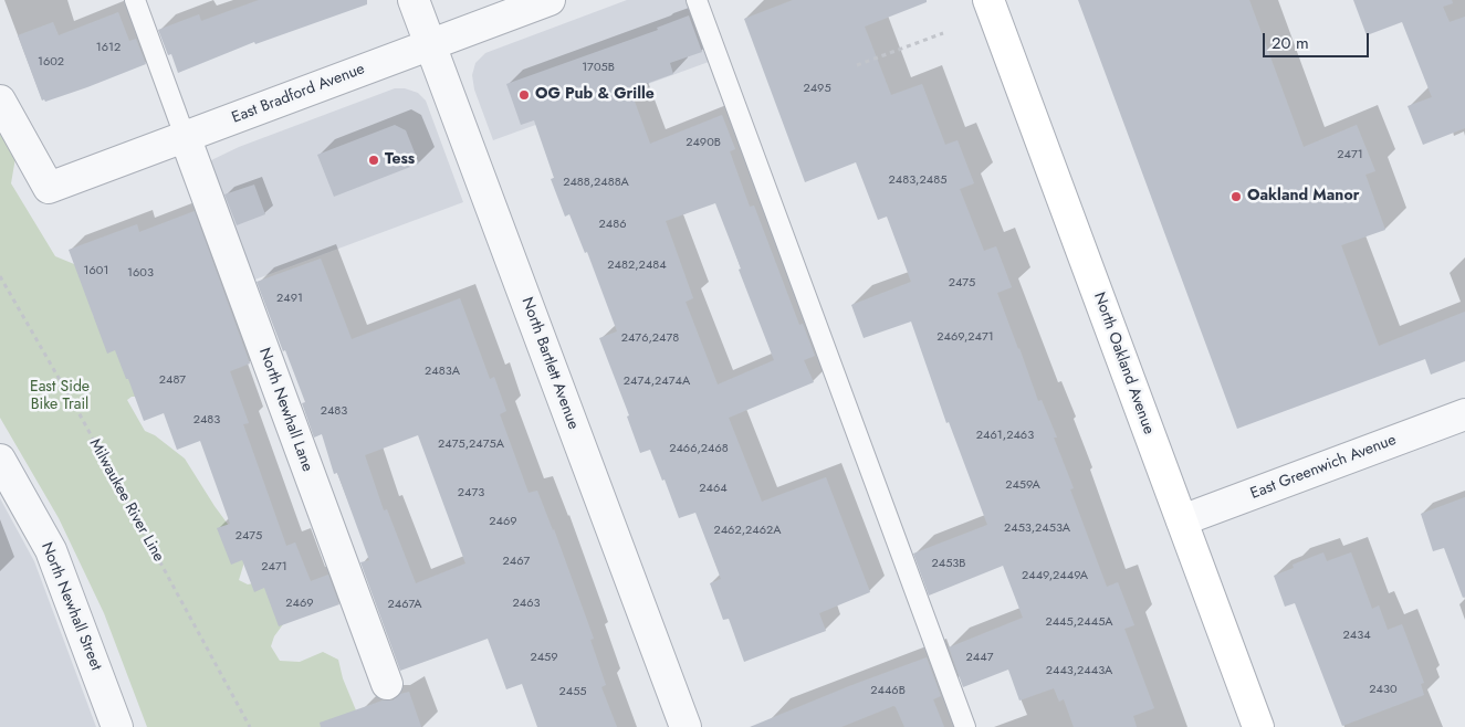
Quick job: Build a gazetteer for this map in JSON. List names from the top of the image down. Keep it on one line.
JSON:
{"streets":{"main road":["North Oakland Avenue"],"street":["East Bradford Avenue","North Bartlett Avenue","North Newhall Lane","East Greenwich Avenue","North Newhall Street"],"path":["Milwaukee River Line"]},"crossings":[["East Bradford Avenue","North Bartlett Avenue"],["East Bradford Avenue","North Newhall Lane"],["North Oakland Avenue","East Greenwich Avenue"]],"parks":["East Side Bike Trail"],"places":["OG Pub & Grille","Tess","Oakland Manor"],"house_numbers":["1612","1602","1705B","2495","2490B","2471","2483,2485","2488,2488A","2486","2482,2484","1601","1603","2475","2491","2469,2471","2476,2478","2483A","2487","2474,2474A","2483","2483","2461,2463","2475,2475A","2466,2468","2459A","2464","2473","2469","2453,2453A","2462,2462A","2475","2467","2453B","2471","2449,2449A","2469","2463","2467A","2445,2445A","2434","2459","2447","2443,2443A","2430","2446B","2455"],"scale_bar":"20 m"}
